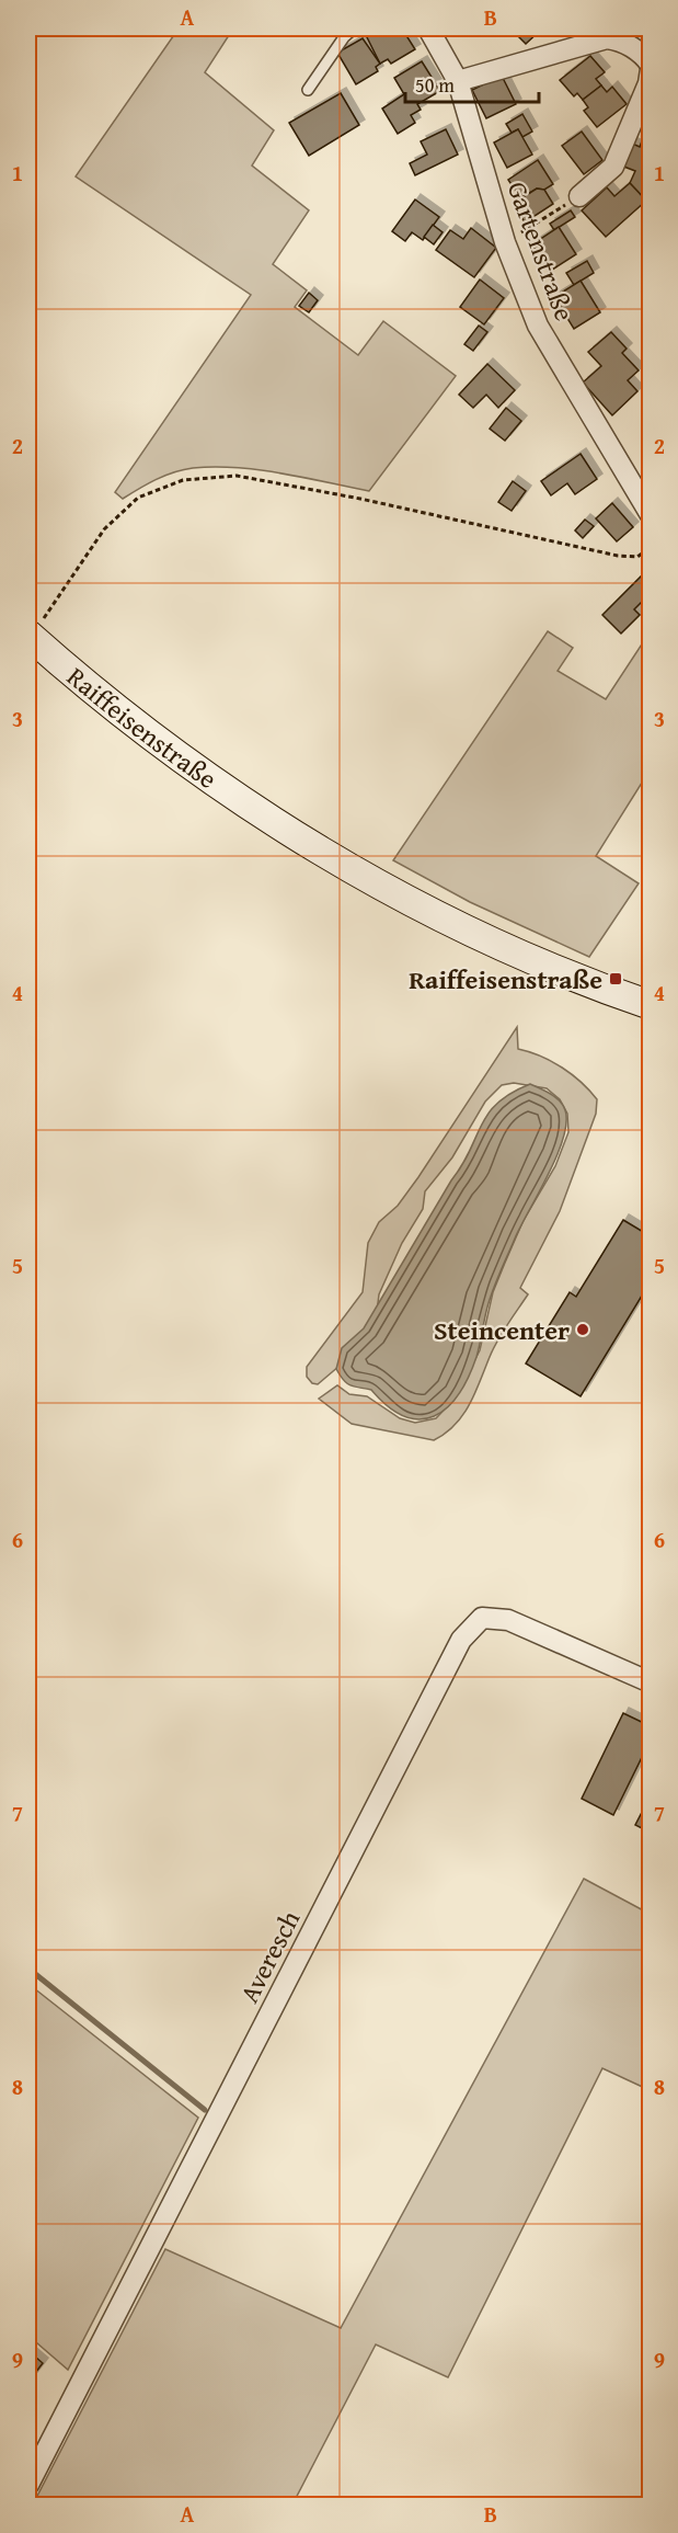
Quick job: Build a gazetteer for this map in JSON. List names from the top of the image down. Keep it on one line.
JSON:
{"streets":{"street":["Gartenstraße","Raiffeisenstraße","Averesch"]},"places":{"transit":["Raiffeisenstraße"],"other":["Steincenter"]},"scale_bar":"50 m","grid":{"columns":["A","B"],"rows":["1","2","3","4","5","6","7","8","9"]}}
